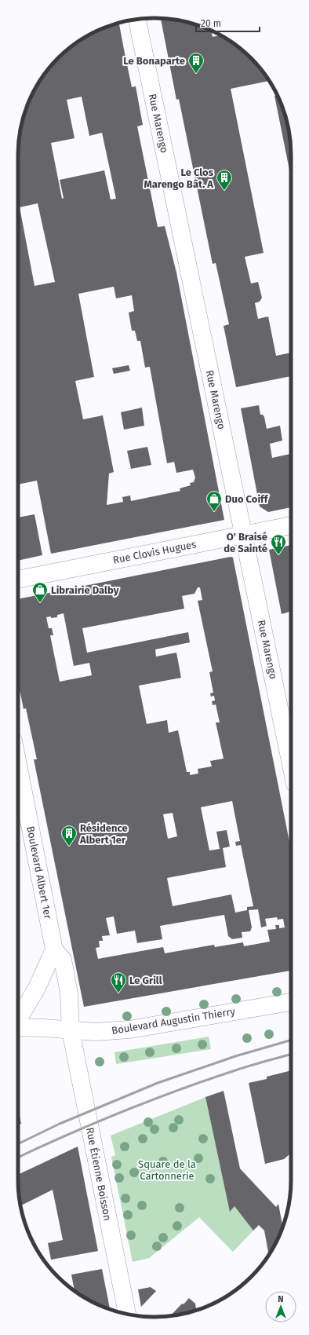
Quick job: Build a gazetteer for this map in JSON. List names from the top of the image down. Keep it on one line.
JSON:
{"streets":{"street":["Rue Marengo","Rue Clovis Hugues","Boulevard Albert 1er","Boulevard Augustin Thierry","Rue Étienne Boisson"]},"crossings":[["Rue Marengo","Rue Clovis Hugues"],["Boulevard Albert 1er","Boulevard Augustin Thierry"],["Boulevard Albert 1er","Rue Étienne Boisson"],["Boulevard Augustin Thierry","Rue Étienne Boisson"]],"parks":["Square de la Cartonnerie"],"places":{"building":["Le Bonaparte","Le Clos Marengo Bât. A","Résidence Albert 1er"],"shop":["Duo Coiff","Librairie Dalby"],"restaurant":["O' Braisé de Sainté","Le Grill"]},"scale_bar":"20 m","north":"top"}
